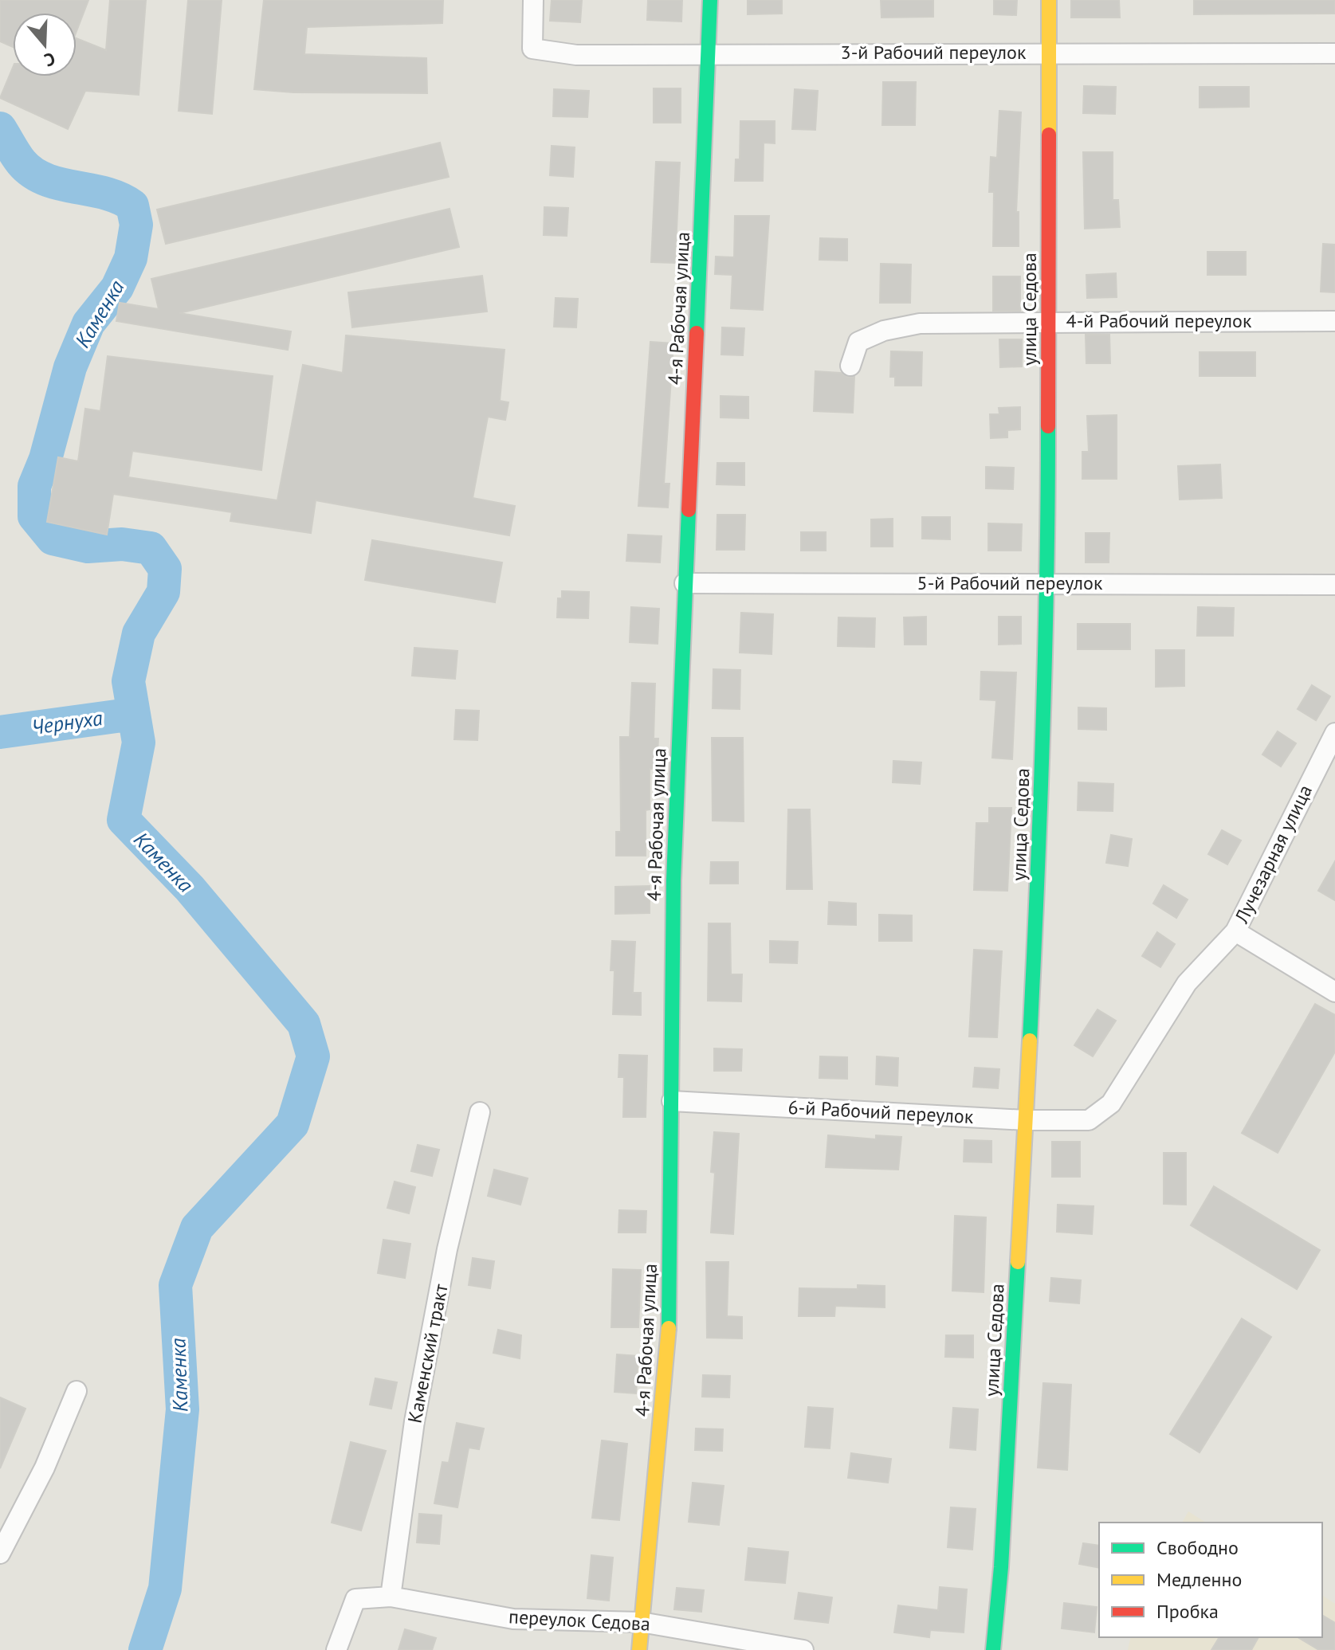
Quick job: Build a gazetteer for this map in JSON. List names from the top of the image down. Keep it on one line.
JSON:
{"streets":{"street":["3-й Рабочий переулок","4-я Рабочая улица","улица Седова","4-й Рабочий переулок","5-й Рабочий переулок","Лучезарная улица","6-й Рабочий переулок","Каменский тракт","переулок Седова"]},"crossings":[["3-й Рабочий переулок","4-я Рабочая улица"],["3-й Рабочий переулок","улица Седова"],["4-я Рабочая улица","5-й Рабочий переулок"],["4-я Рабочая улица","6-й Рабочий переулок"],["4-я Рабочая улица","переулок Седова"],["улица Седова","4-й Рабочий переулок"],["улица Седова","5-й Рабочий переулок"],["улица Седова","6-й Рабочий переулок"],["Лучезарная улица","6-й Рабочий переулок"],["Каменский тракт","переулок Седова"]],"water":["Каменка","Чернуха"],"legend":["Свободно","Медленно","Пробка"],"north":"bottom"}
